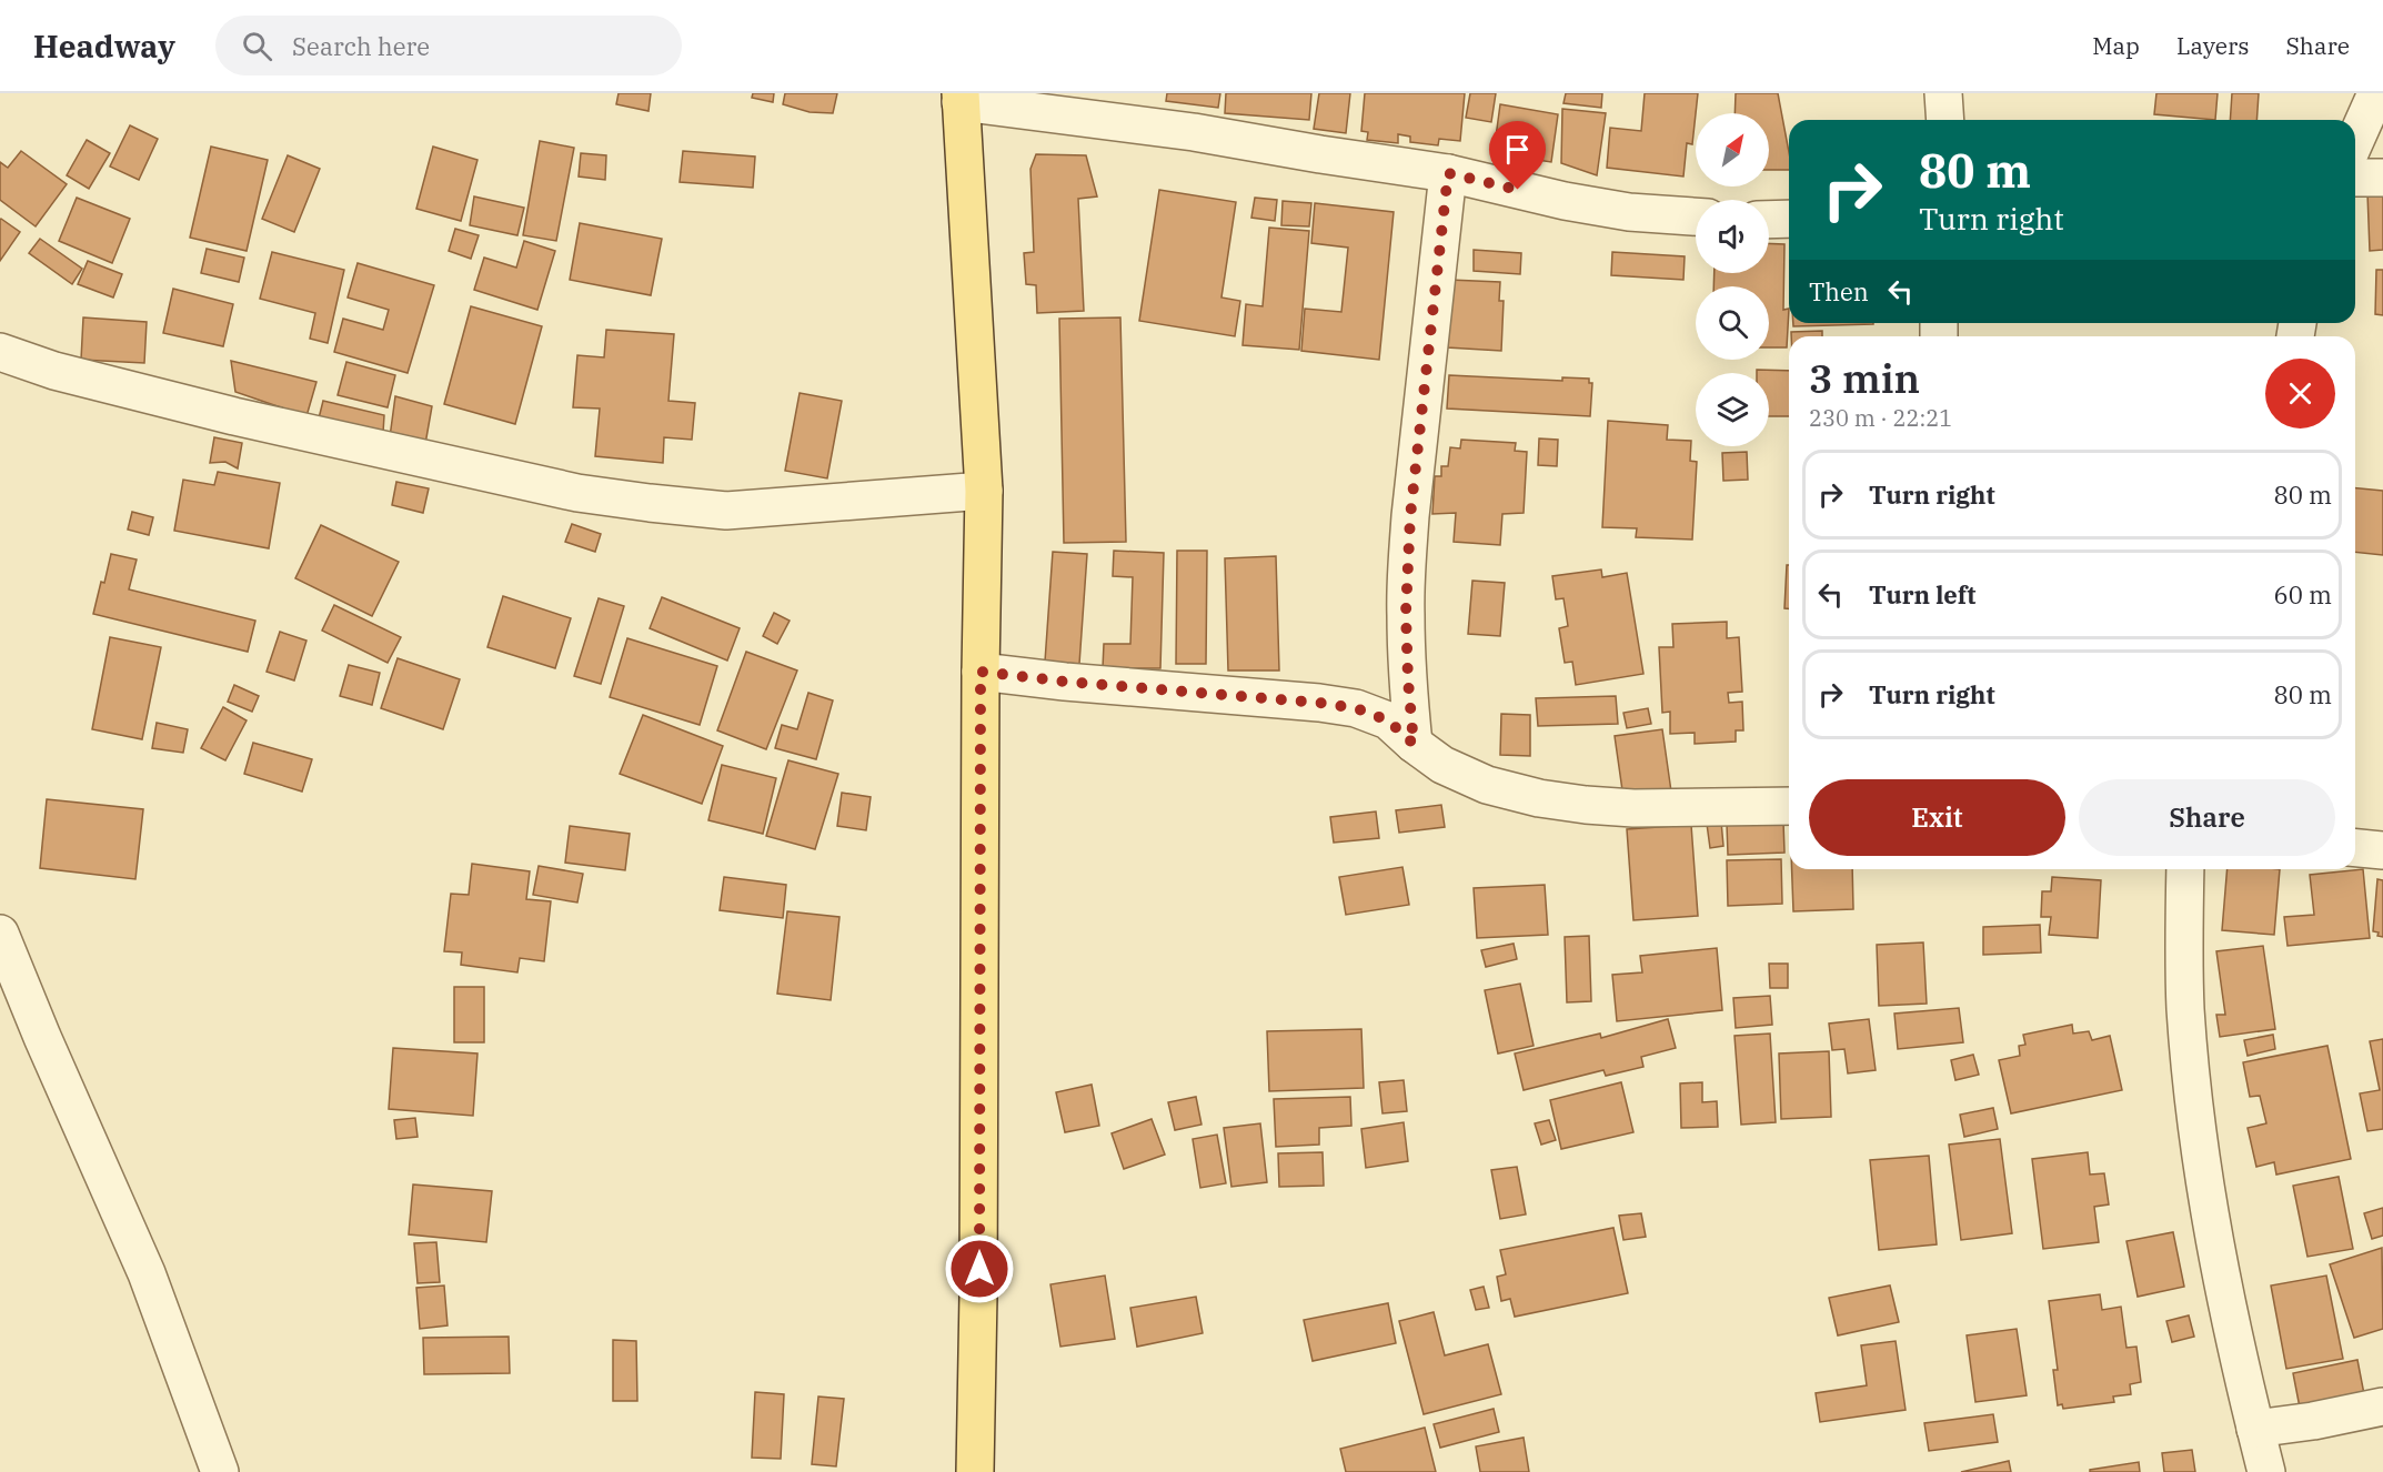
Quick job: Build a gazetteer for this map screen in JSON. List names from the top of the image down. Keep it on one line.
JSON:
{"north":"top right","page":{"header":"Headway","search":"Search here","nav":["Map","Layers","Share"],"turn":["80 m","Turn right"],"then":"Then","heading":["3 min","230 m · 22:21"],"list":[{"name":"Turn right","value":"80 m"},{"name":"Turn left","value":"60 m"},{"name":"Turn right","value":"80 m"}],"buttons":["Exit","Share"]}}
